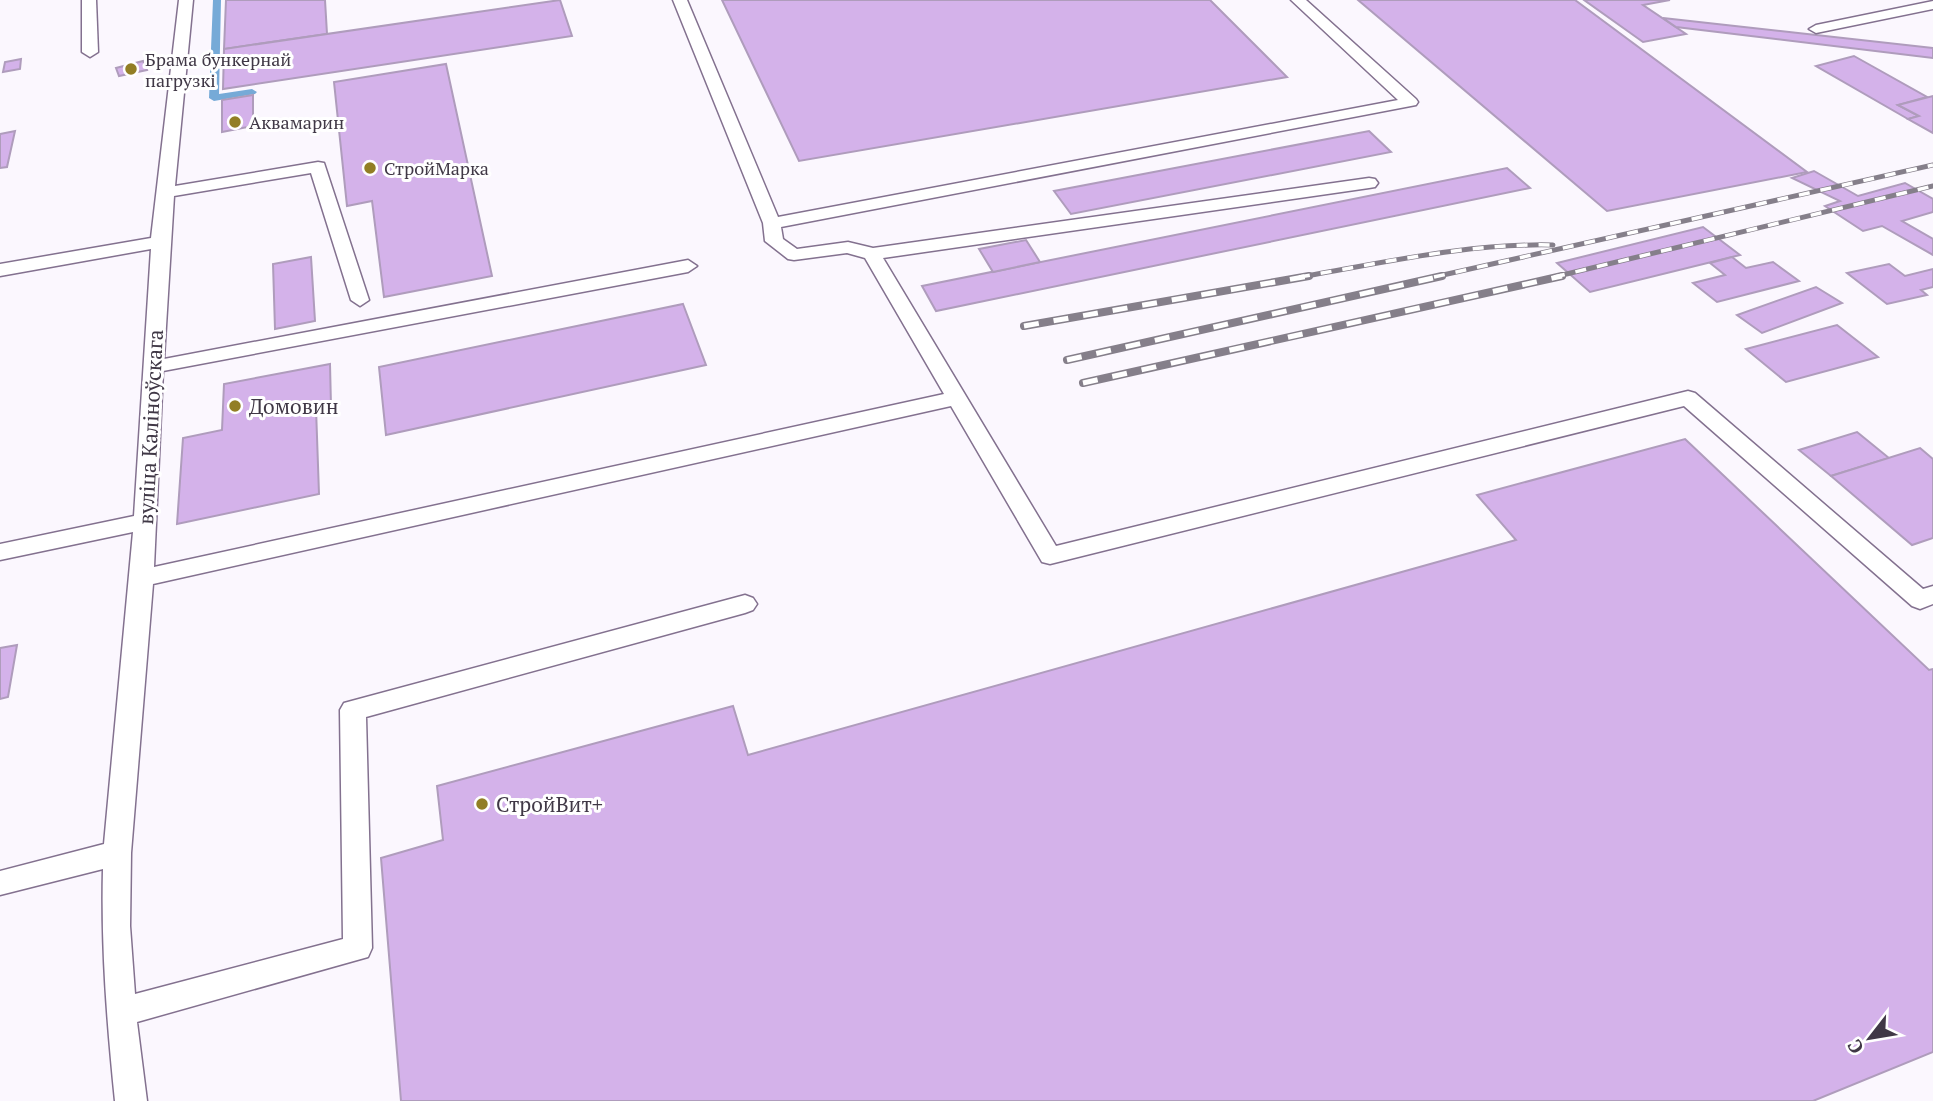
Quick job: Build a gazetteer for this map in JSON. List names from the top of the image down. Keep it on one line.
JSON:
{"streets":{"lane":["вуліца Каліноўскага"]},"places":["Брама бункернай пагрузкі","Аквамарин","СтройМарка","Домовин","СтройВит+"],"north":"bottom left"}
